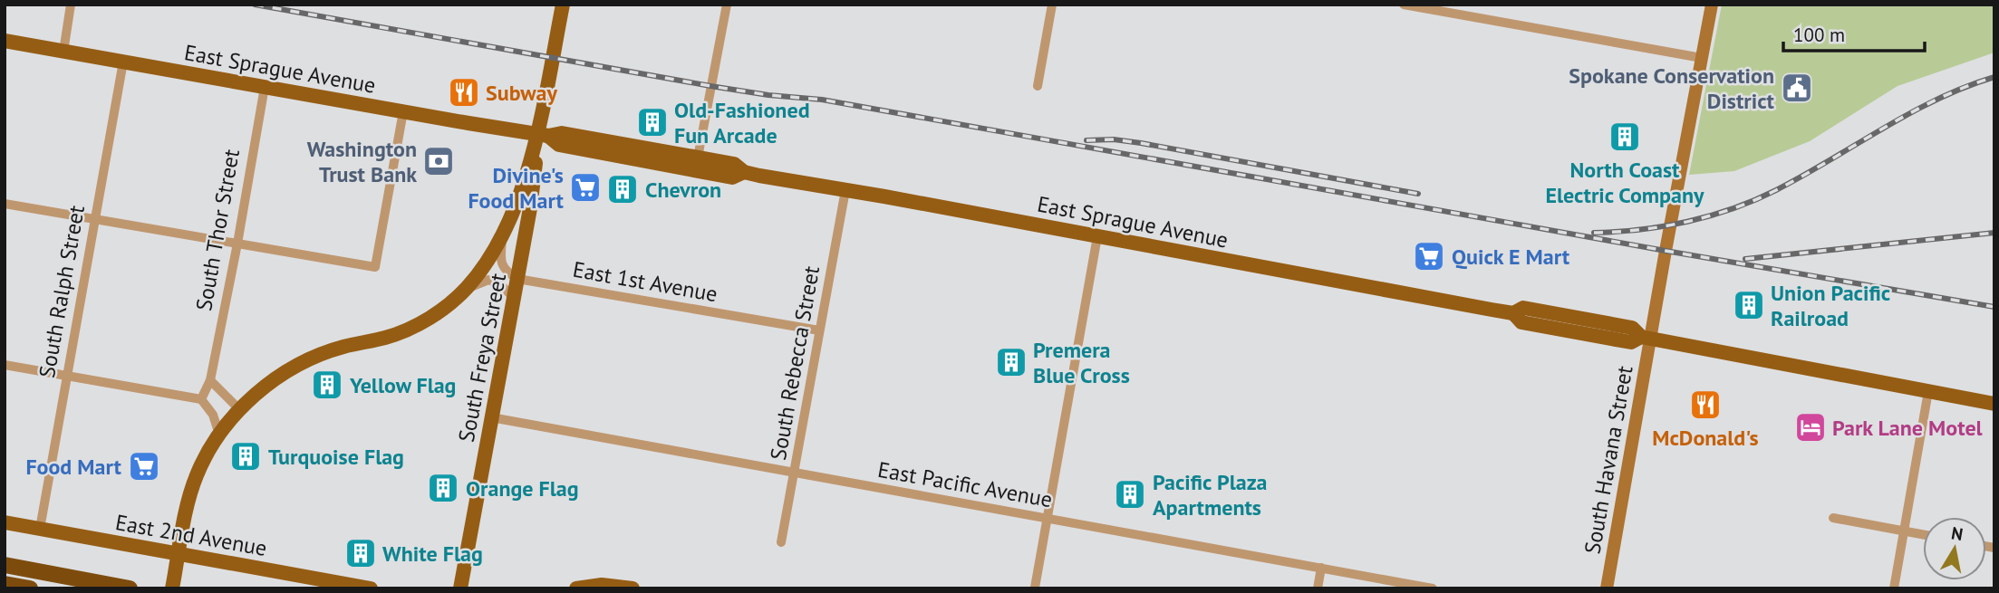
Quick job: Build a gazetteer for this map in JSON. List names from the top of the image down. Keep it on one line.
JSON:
{"streets":{"main road":["East Sprague Avenue","South Freya Street","East 2nd Avenue"],"street":["South Thor Street","East 1st Avenue","South Ralph Street","South Rebecca Street","South Havana Street","East Pacific Avenue"]},"crossings":[["East Sprague Avenue","South Thor Street"],["East Sprague Avenue","South Ralph Street"],["East Sprague Avenue","South Freya Street"],["East Sprague Avenue","South Rebecca Street"],["East Sprague Avenue","South Havana Street"],["East 1st Avenue","South Freya Street"],["East 1st Avenue","South Rebecca Street"],["South Ralph Street","East 2nd Avenue"],["South Freya Street","East Pacific Avenue"],["South Rebecca Street","East Pacific Avenue"]],"places":{"public building":["Spokane Conservation District"],"restaurant":["Subway","McDonald's"],"building":["Old-Fashioned Fun Arcade","North Coast Electric Company","Chevron","Union Pacific Railroad","Premera Blue Cross","Yellow Flag","Turquoise Flag","Orange Flag","Pacific Plaza Apartments","White Flag"],"bank":["Washington Trust Bank"],"supermarket":["Divine's Food Mart","Quick E Mart","Food Mart"],"hotel":["Park Lane Motel"]},"scale_bar":"100 m","north":"top"}
